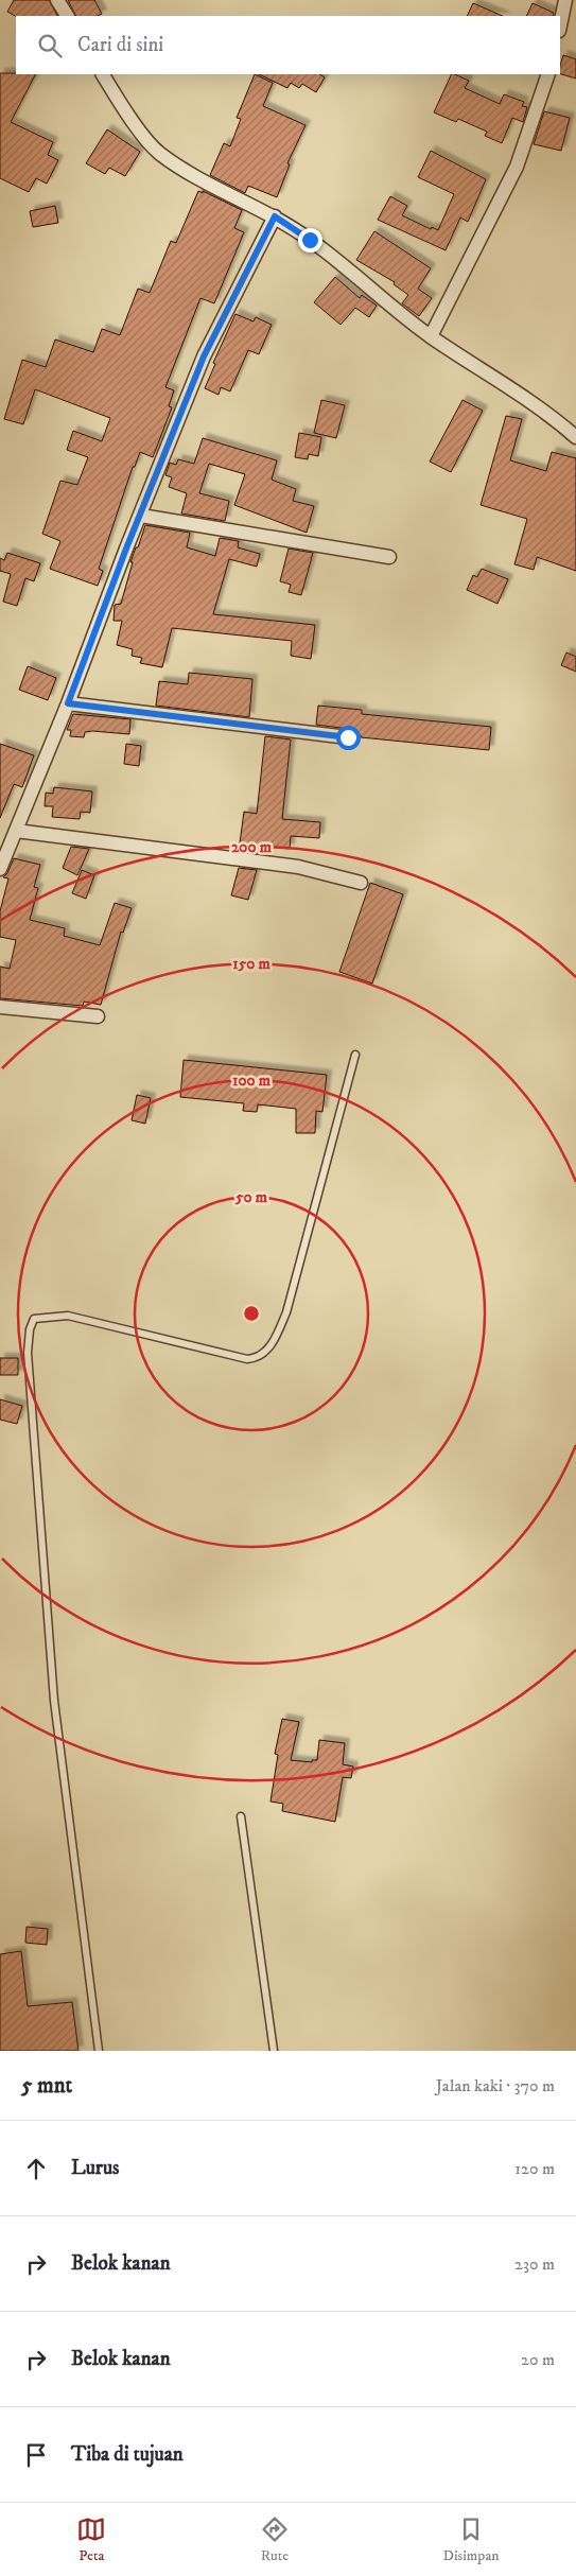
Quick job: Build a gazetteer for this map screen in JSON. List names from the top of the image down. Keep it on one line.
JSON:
{"page":{"search":"Cari di sini","heading":["5 mnt","Jalan kaki · 370 m"],"list":[["Lurus","120 m"],["Belok kanan","230 m"],["Belok kanan","20 m"],"Tiba di tujuan"],"nav":["Peta","Rute","Disimpan"]},"rings":["200 m","150 m","100 m","50 m"]}
